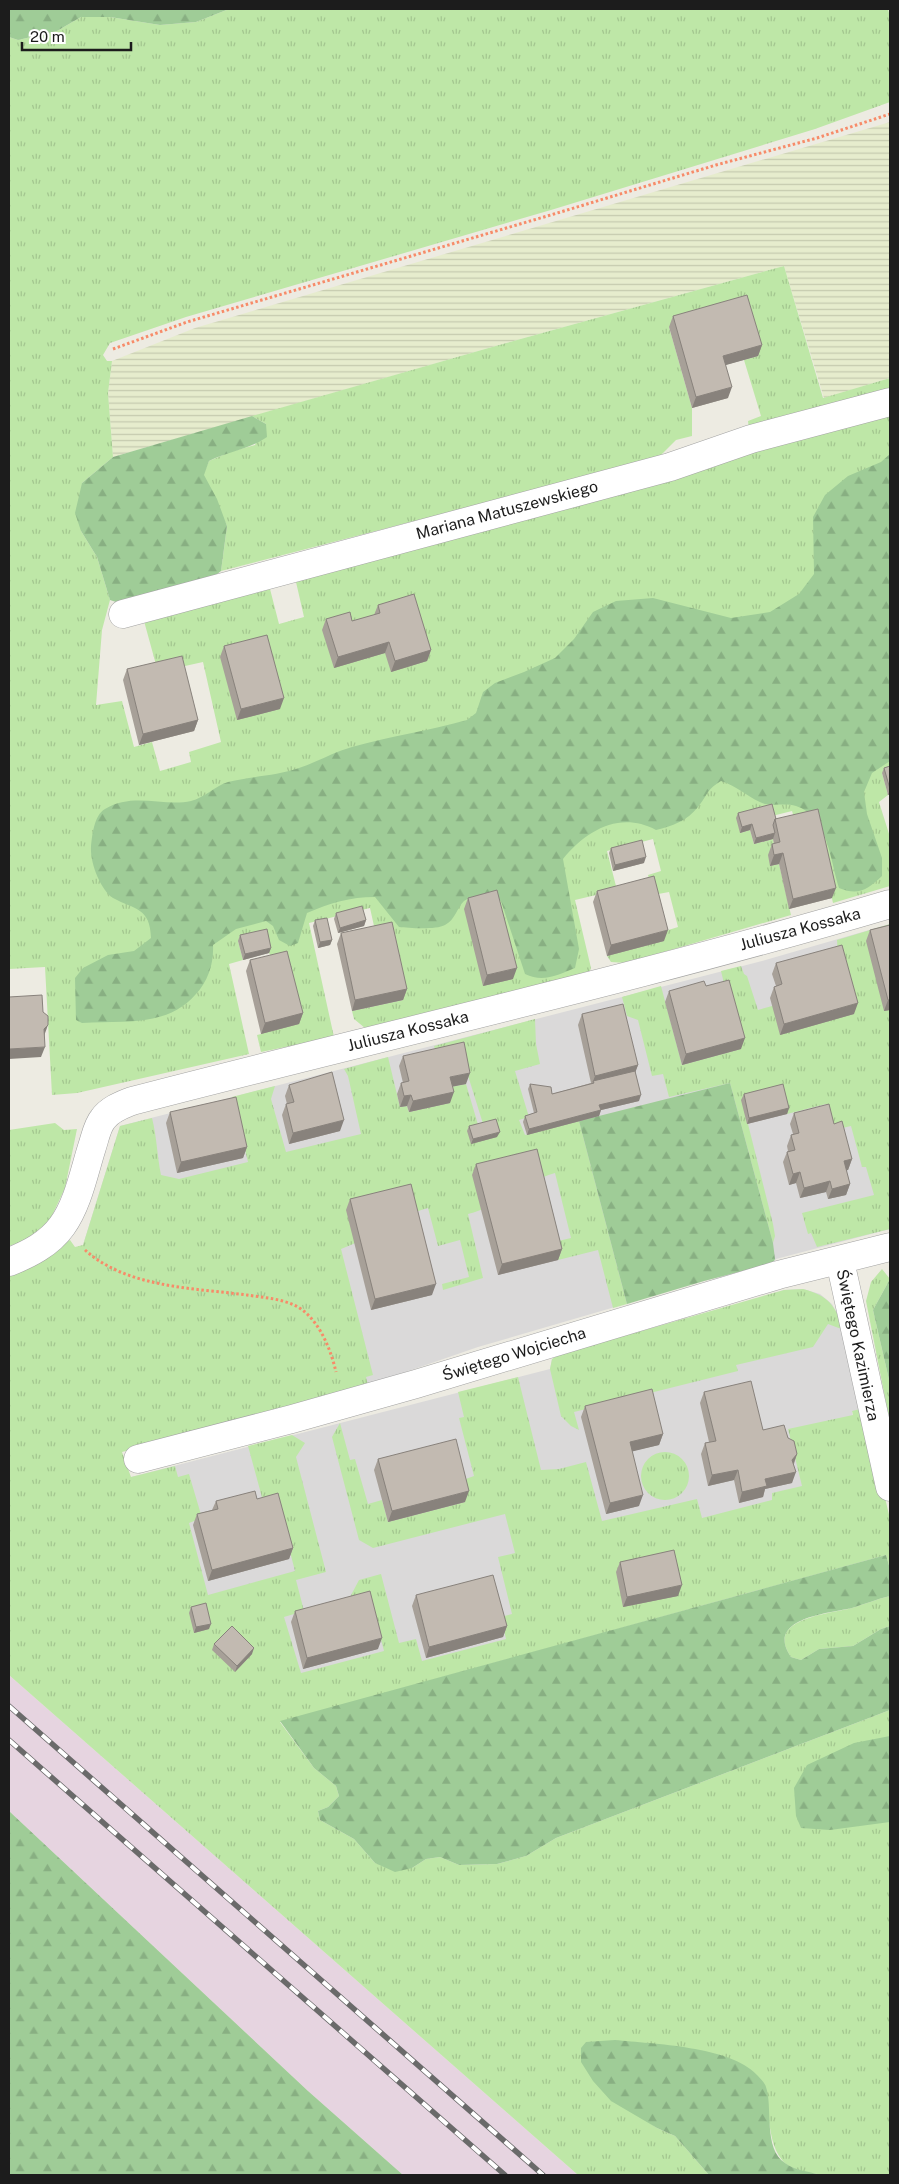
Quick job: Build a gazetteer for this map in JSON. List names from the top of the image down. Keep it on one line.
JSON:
{"streets":{"street":["Mariana Matuszewskiego","Juliusza Kossaka","Świętego Kazimierza","Świętego Wojciecha"]},"crossings":[["Świętego Kazimierza","Świętego Wojciecha"]],"scale_bar":"20 m"}
